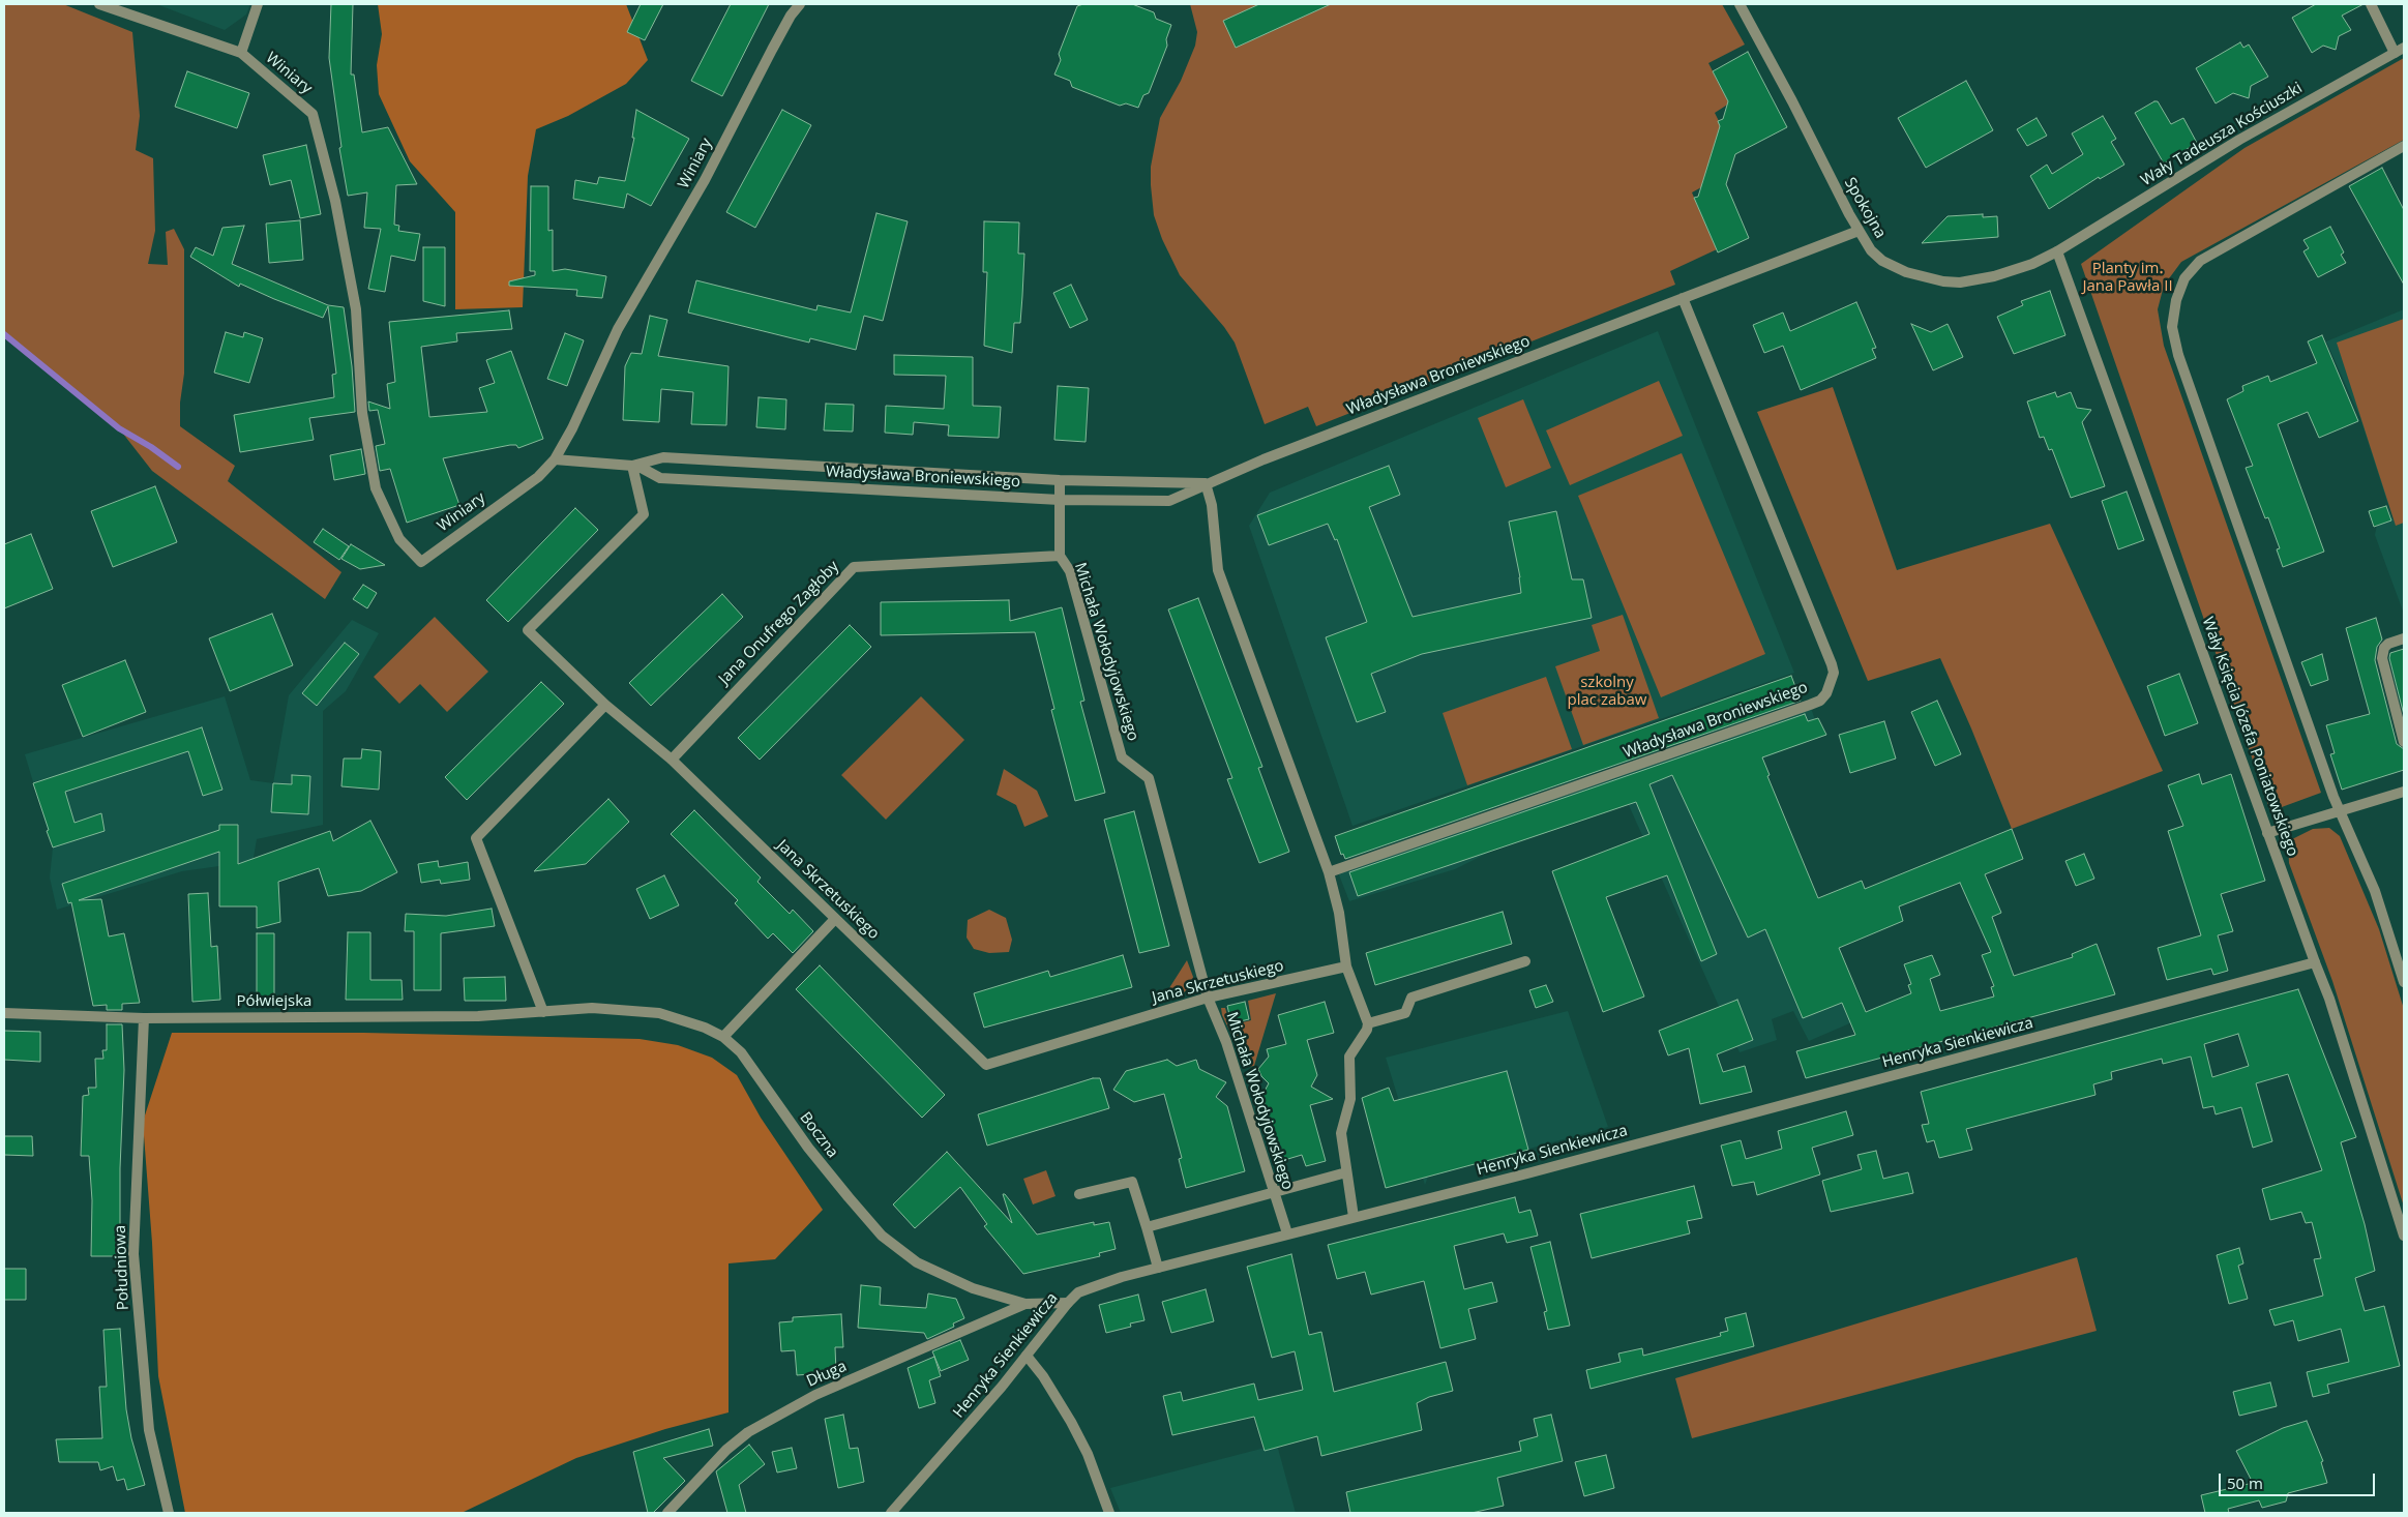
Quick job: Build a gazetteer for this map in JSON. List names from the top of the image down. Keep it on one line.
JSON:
{"streets":{"street":["Winiary","Wały Tadeusza Kościuszki","Spokojna","Władysława Broniewskiego","Jana Onufrego Zagłoby","Michała Wołodyjowskiego","Wały Księcia Józefa Poniatowskiego","Jana Skrzetuskiego","Półwiejska","Henryka Sienkiewicza","Boczna","Południowa","Długa"]},"crossings":[["Winiary","Władysława Broniewskiego"],["Wały Tadeusza Kościuszki","Spokojna"],["Wały Tadeusza Kościuszki","Wały Księcia Józefa Poniatowskiego"],["Spokojna","Władysława Broniewskiego"],["Spokojna","Wały Księcia Józefa Poniatowskiego"],["Władysława Broniewskiego","Michała Wołodyjowskiego"],["Władysława Broniewskiego","Jana Skrzetuskiego"],["Jana Onufrego Zagłoby","Michała Wołodyjowskiego"],["Jana Onufrego Zagłoby","Jana Skrzetuskiego"],["Michała Wołodyjowskiego","Jana Skrzetuskiego"],["Michała Wołodyjowskiego","Henryka Sienkiewicza"],["Wały Księcia Józefa Poniatowskiego","Henryka Sienkiewicza"],["Półwiejska","Boczna"],["Półwiejska","Południowa"],["Henryka Sienkiewicza","Boczna"],["Boczna","Długa"]],"parks":["Planty im. Jana Pawła II","szkolny plac zabaw"],"scale_bar":"50 m"}
